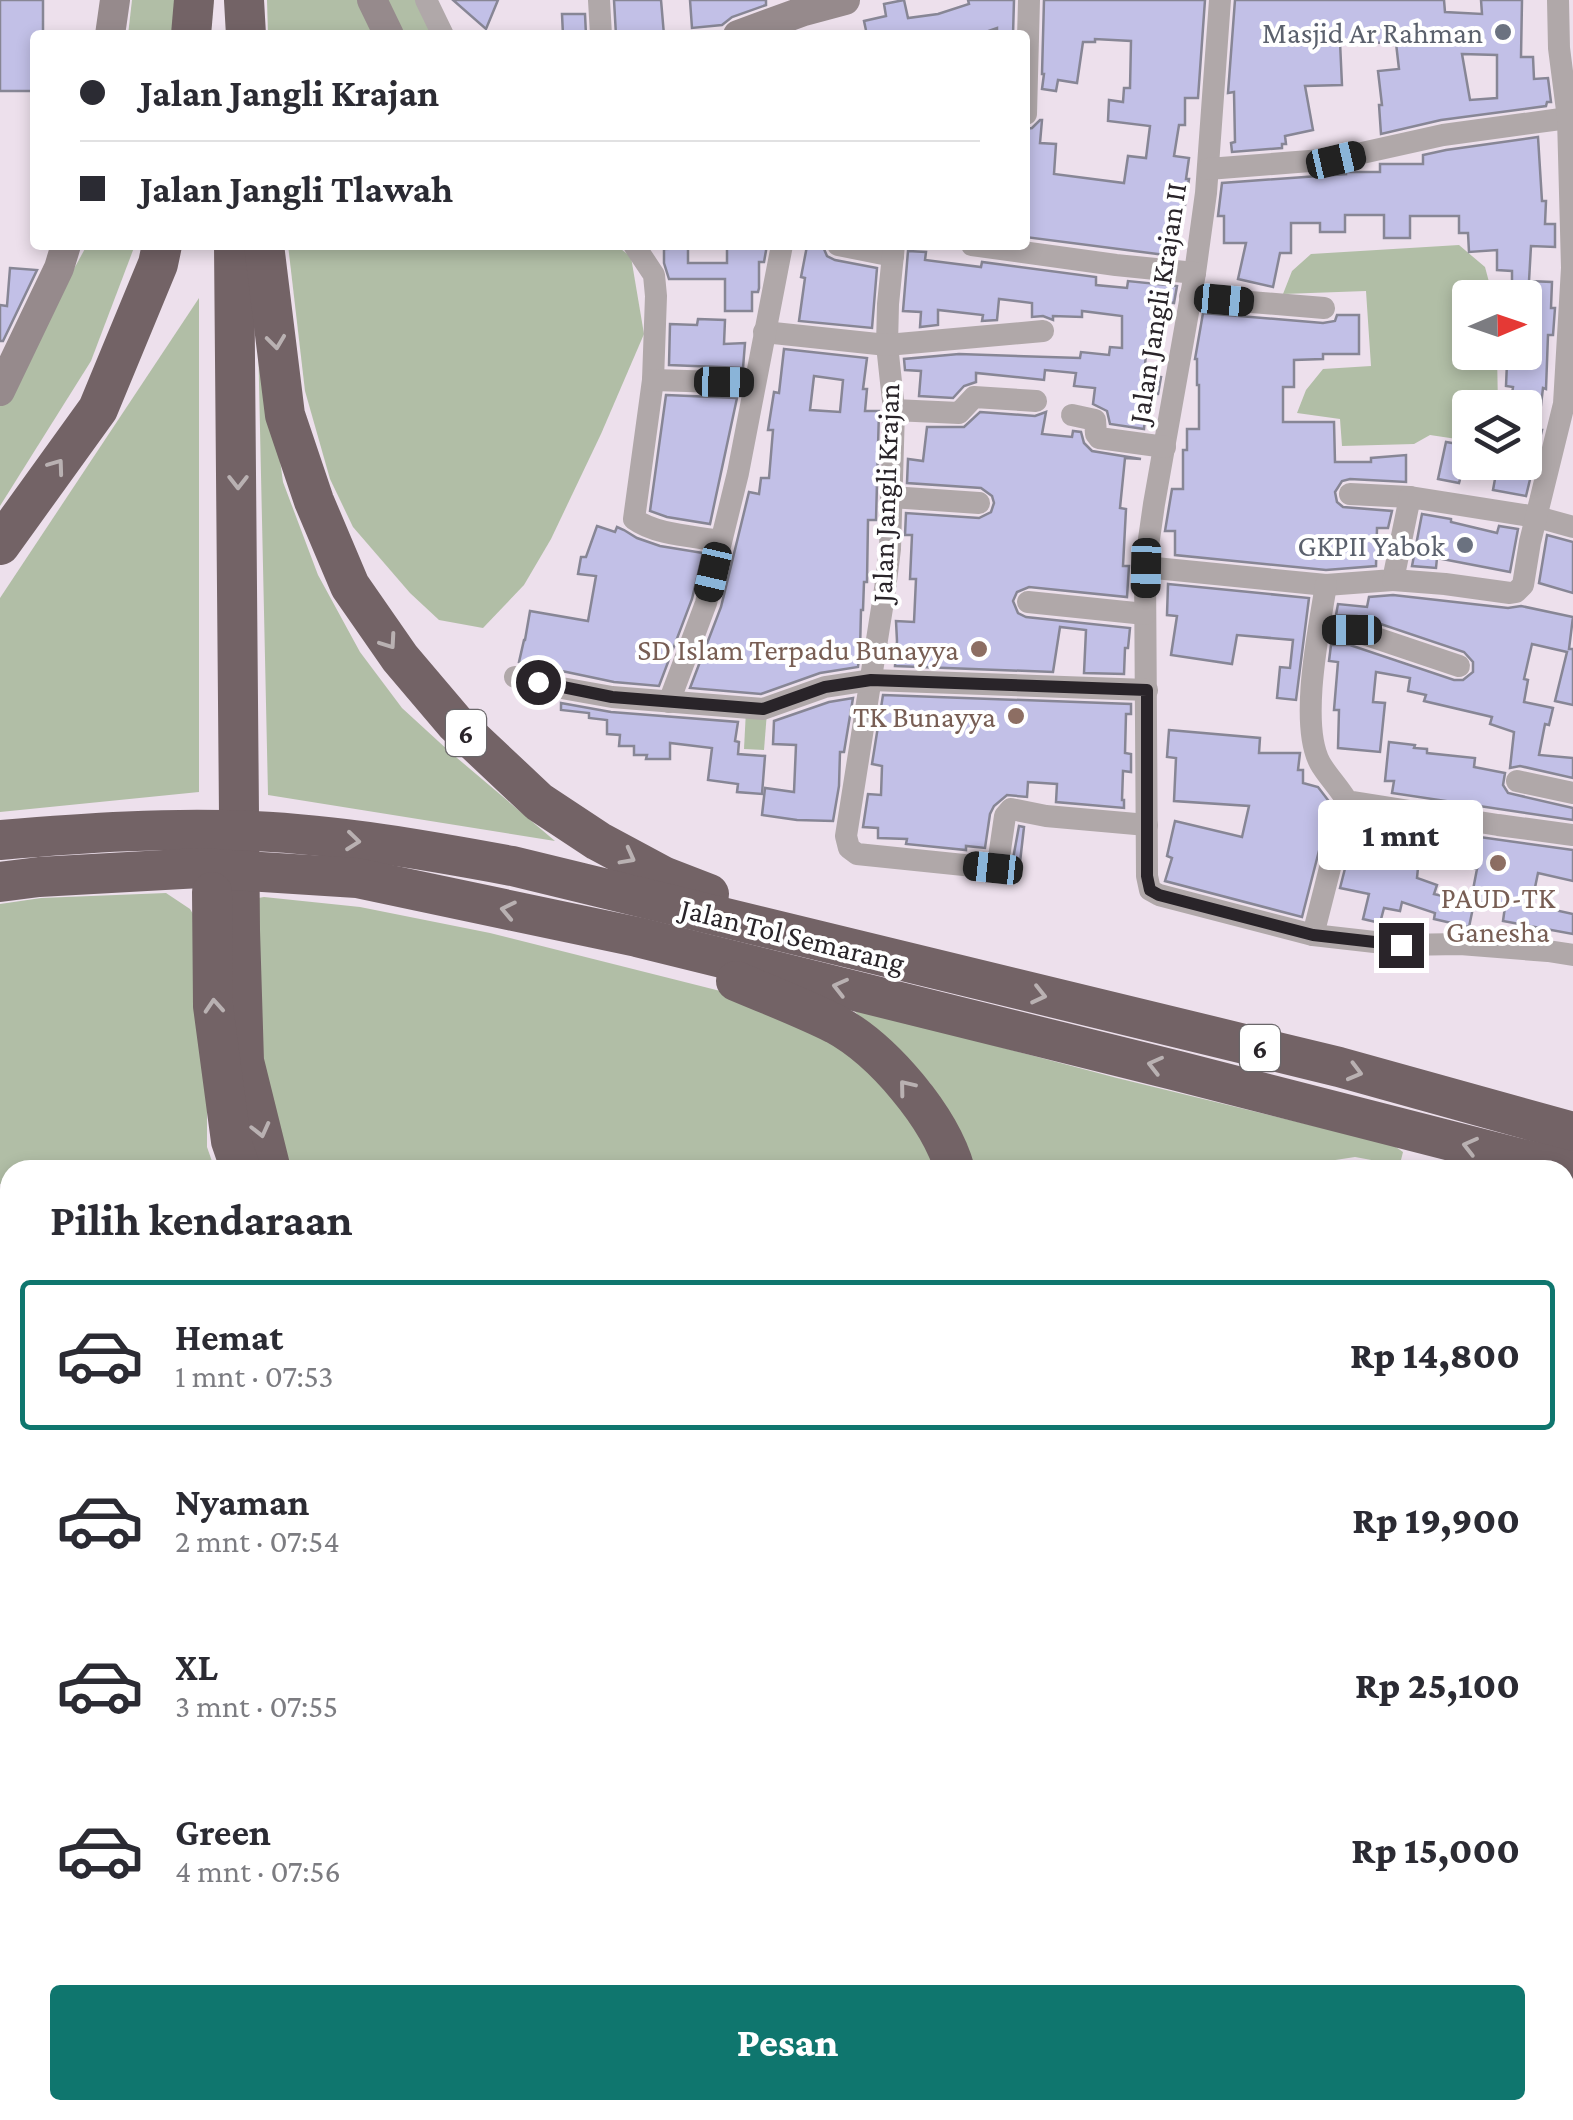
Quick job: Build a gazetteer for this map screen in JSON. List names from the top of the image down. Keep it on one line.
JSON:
{"streets":{"highway":["6","Jalan Tol Semarang"],"street":["Jalan Jangli Krajan II","Jalan Jangli Krajan"]},"crossings":[["Jalan Jangli Krajan II","Jalan Jangli Krajan"],["6","Jalan Tol Semarang"]],"places":["Masjid Ar Rahman","GKPII Yabok","SD Islam Terpadu Bunayya","TK Bunayya","PAUD-TK Ganesha"],"north":"right","page":{"banner":["Jalan Jangli Krajan","Jalan Jangli Tlawah"],"bubble":"1 mnt","heading":"Pilih kendaraan","list":[{"name":"Hemat","note":"1 mnt · 07:53","value":"Rp 14,800"},{"name":"Nyaman","note":"2 mnt · 07:54","value":"Rp 19,900"},{"name":"XL","note":"3 mnt · 07:55","value":"Rp 25,100"},{"name":"Green","note":"4 mnt · 07:56","value":"Rp 15,000"}],"buttons":"Pesan"}}
